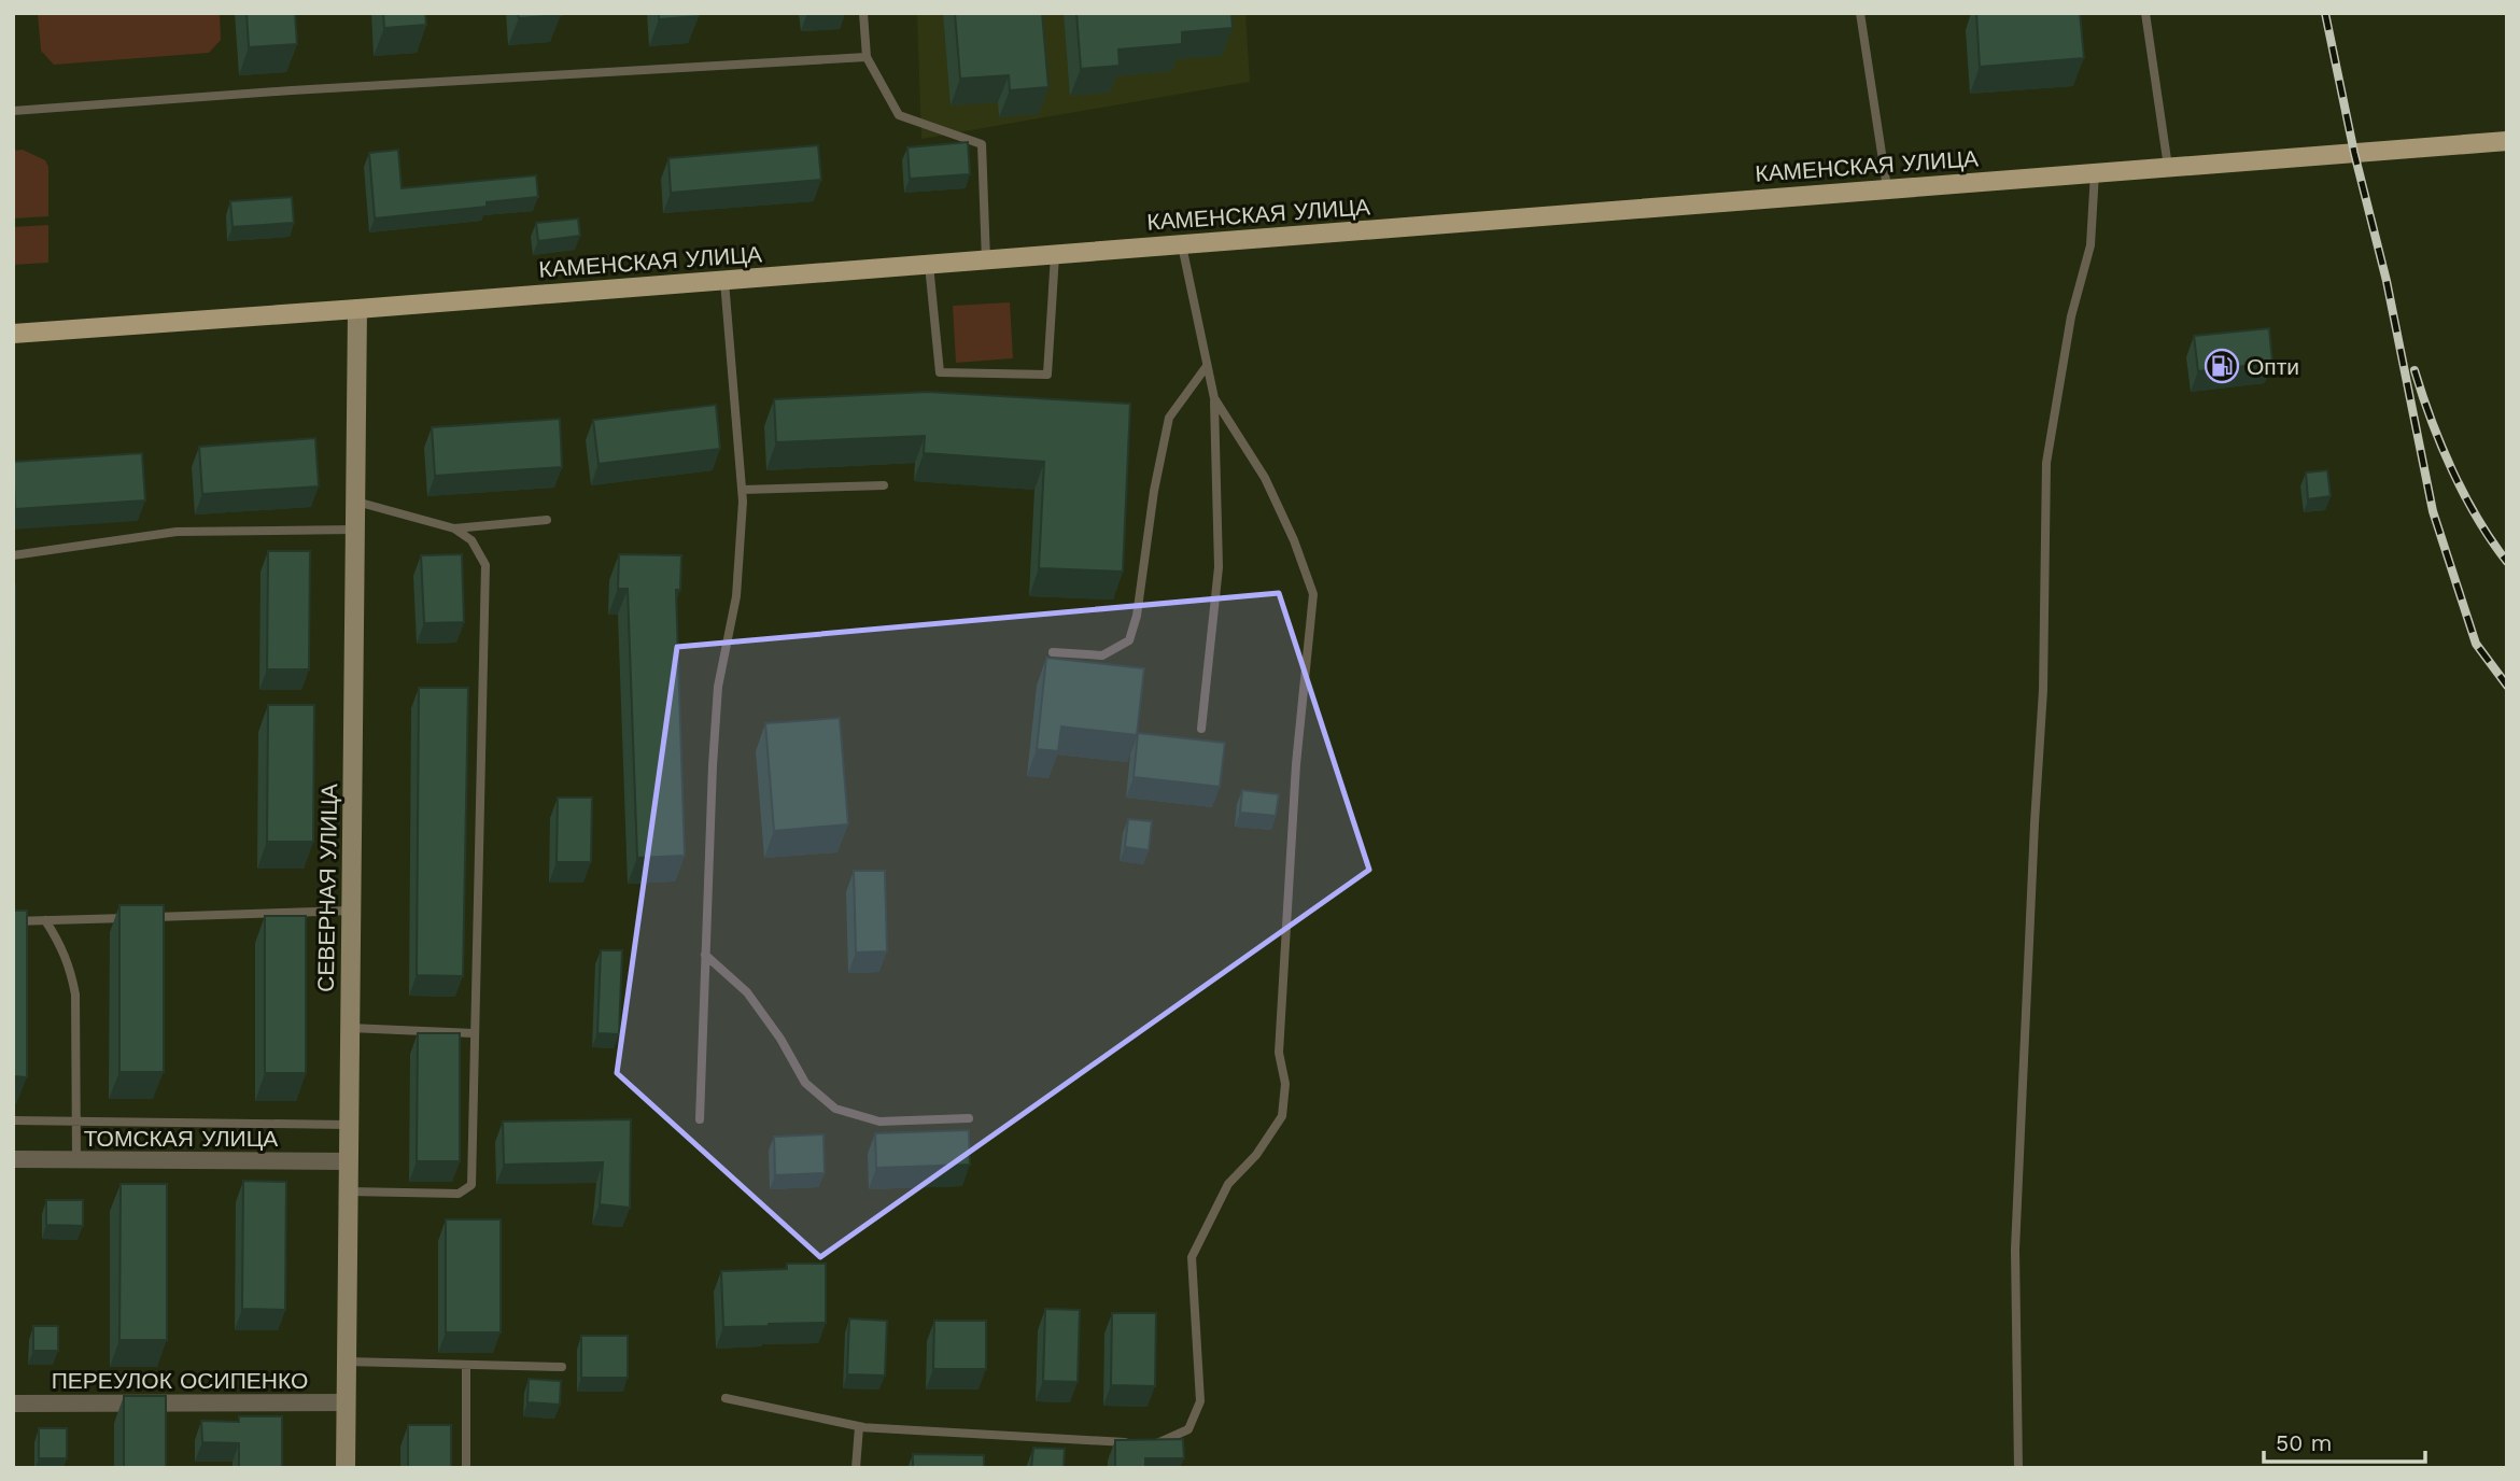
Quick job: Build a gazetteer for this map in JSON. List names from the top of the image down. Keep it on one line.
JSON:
{"streets":{"main road":["КАМЕНСКАЯ УЛИЦА"],"street":["СЕВЕРНАЯ УЛИЦА","ТОМСКАЯ УЛИЦА","ПЕРЕУЛОК ОСИПЕНКО"]},"crossings":[["КАМЕНСКАЯ УЛИЦА","СЕВЕРНАЯ УЛИЦА"],["СЕВЕРНАЯ УЛИЦА","ТОМСКАЯ УЛИЦА"],["СЕВЕРНАЯ УЛИЦА","ПЕРЕУЛОК ОСИПЕНКО"]],"places":{"fuel station":["Опти"]},"scale_bar":"50 m"}
